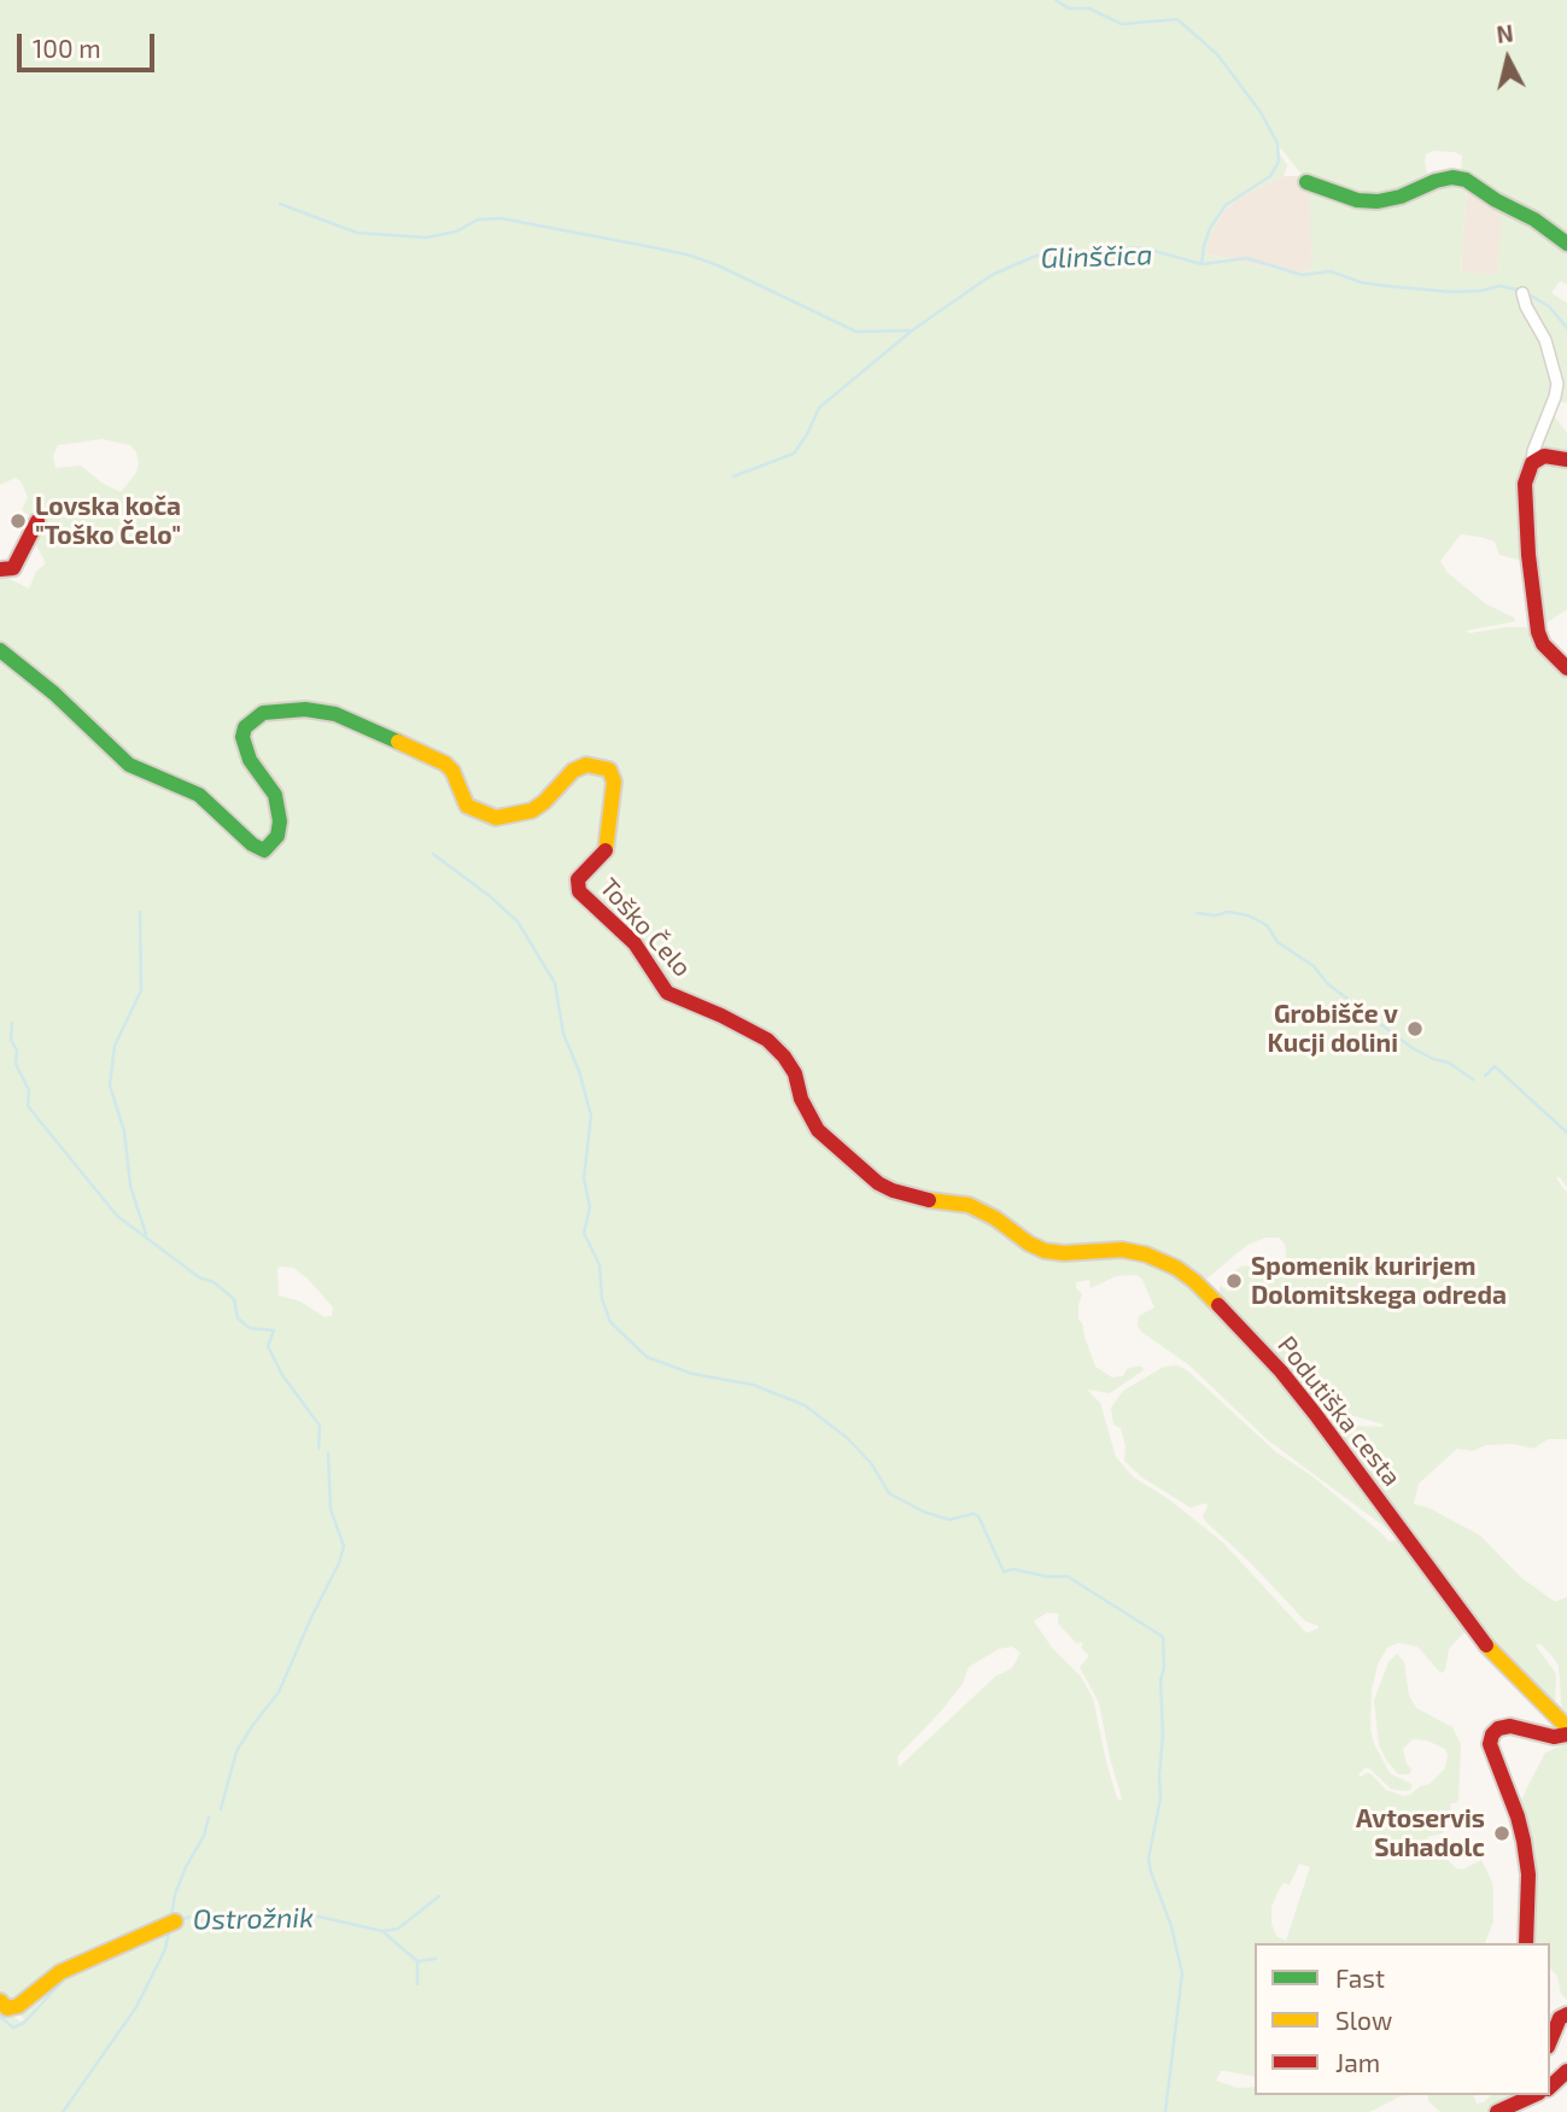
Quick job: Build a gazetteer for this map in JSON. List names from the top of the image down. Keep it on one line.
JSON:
{"streets":{"street":["Toško Čelo","Podutiška cesta"]},"crossings":[["Toško Čelo","Podutiška cesta"]],"water":["Glinščica","Ostrožnik"],"places":["Lovska koča \"Toško Čelo\"","Grobišče v Kucji dolini","Spomenik kurirjem Dolomitskega odreda","Avtoservis Suhadolc"],"legend":["Fast","Slow","Jam"],"scale_bar":"100 m","north":"top"}
